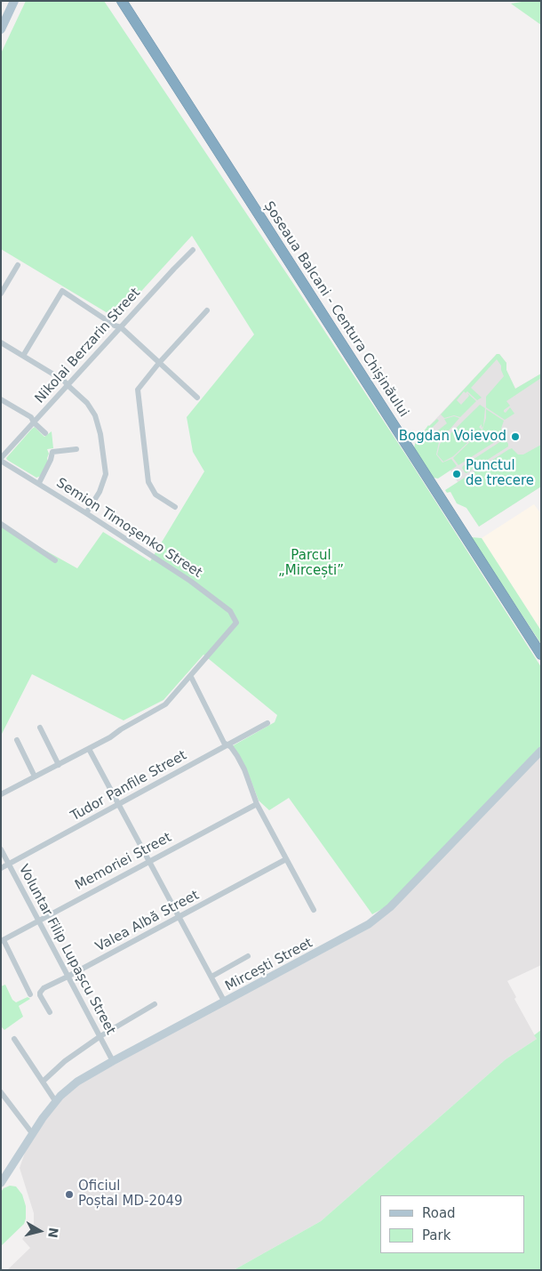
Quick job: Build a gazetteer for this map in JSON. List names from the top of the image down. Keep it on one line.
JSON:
{"streets":{"highway":["Șoseaua Balcani - Centura Chișinăului"],"main road":["Mircești Street"],"street":["Nikolai Berzarin Street","Semion Timoșenko Street","Tudor Panfile Street","Memoriei Street","Valea Albă Street","Voluntar Filip Lupașcu Street"]},"crossings":[["Nikolai Berzarin Street","Semion Timoșenko Street"],["Tudor Panfile Street","Voluntar Filip Lupașcu Street"],["Memoriei Street","Voluntar Filip Lupașcu Street"],["Valea Albă Street","Voluntar Filip Lupașcu Street"],["Voluntar Filip Lupașcu Street","Mircești Street"]],"parks":["Parcul „Mircești”"],"places":["Bogdan Voievod","Punctul de trecere","Oficiul Poștal MD-2049"],"legend":["Road","Park"],"north":"right"}
